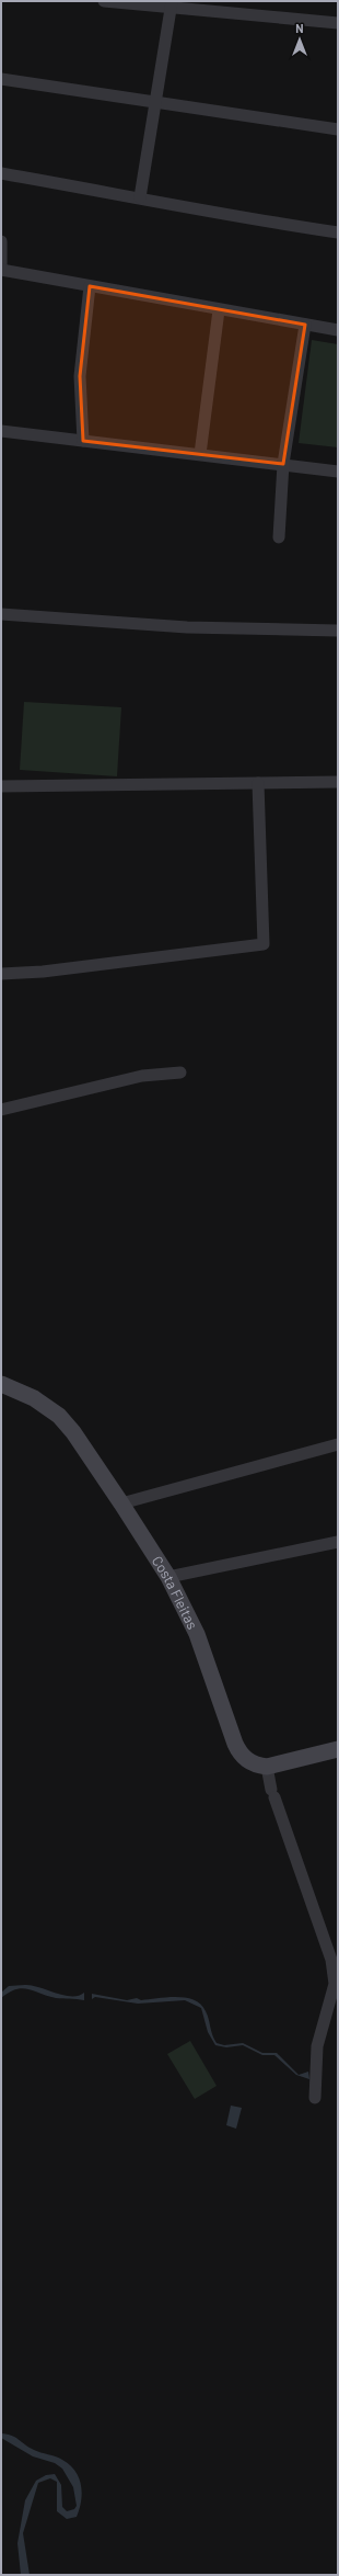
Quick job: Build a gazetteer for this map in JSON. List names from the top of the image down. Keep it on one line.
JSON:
{"streets":{"main road":["Costa Fleitas"]},"north":"top"}
